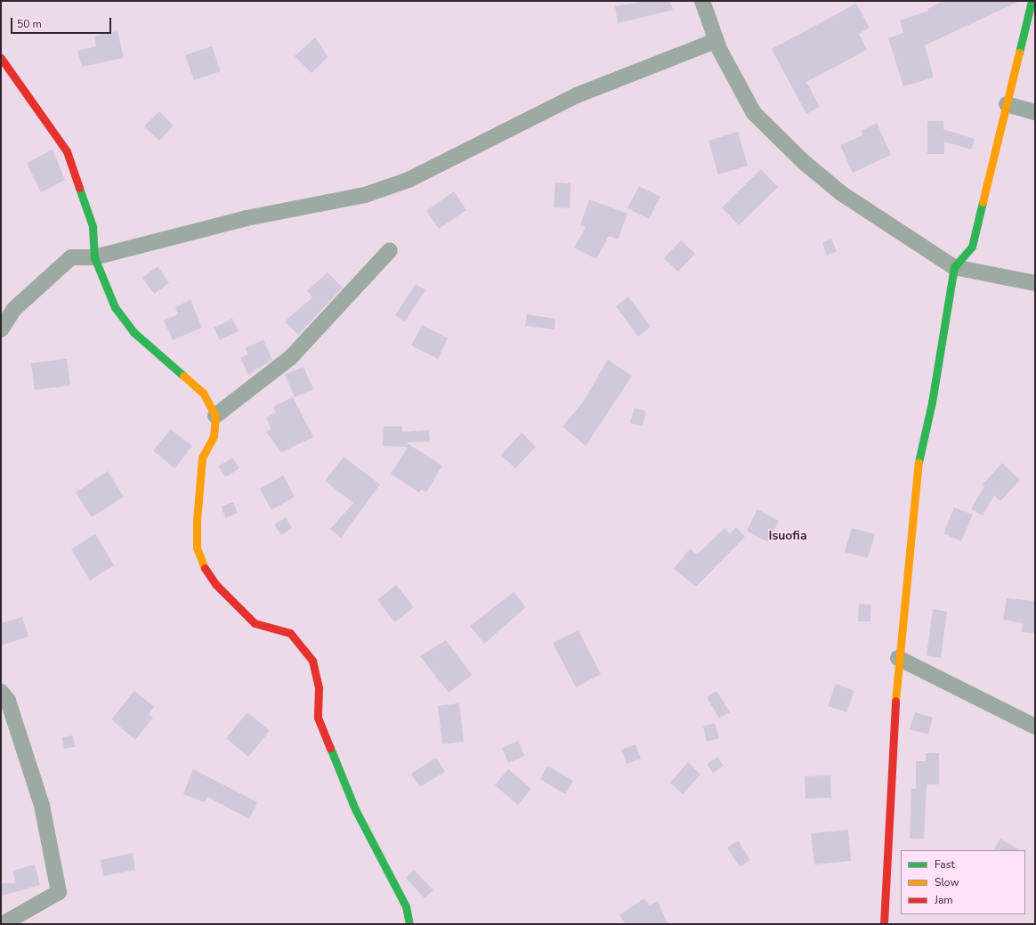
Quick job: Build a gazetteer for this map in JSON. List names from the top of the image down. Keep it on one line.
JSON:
{"districts":["Isuofia"],"legend":["Fast","Slow","Jam"],"scale_bar":"50 m"}
